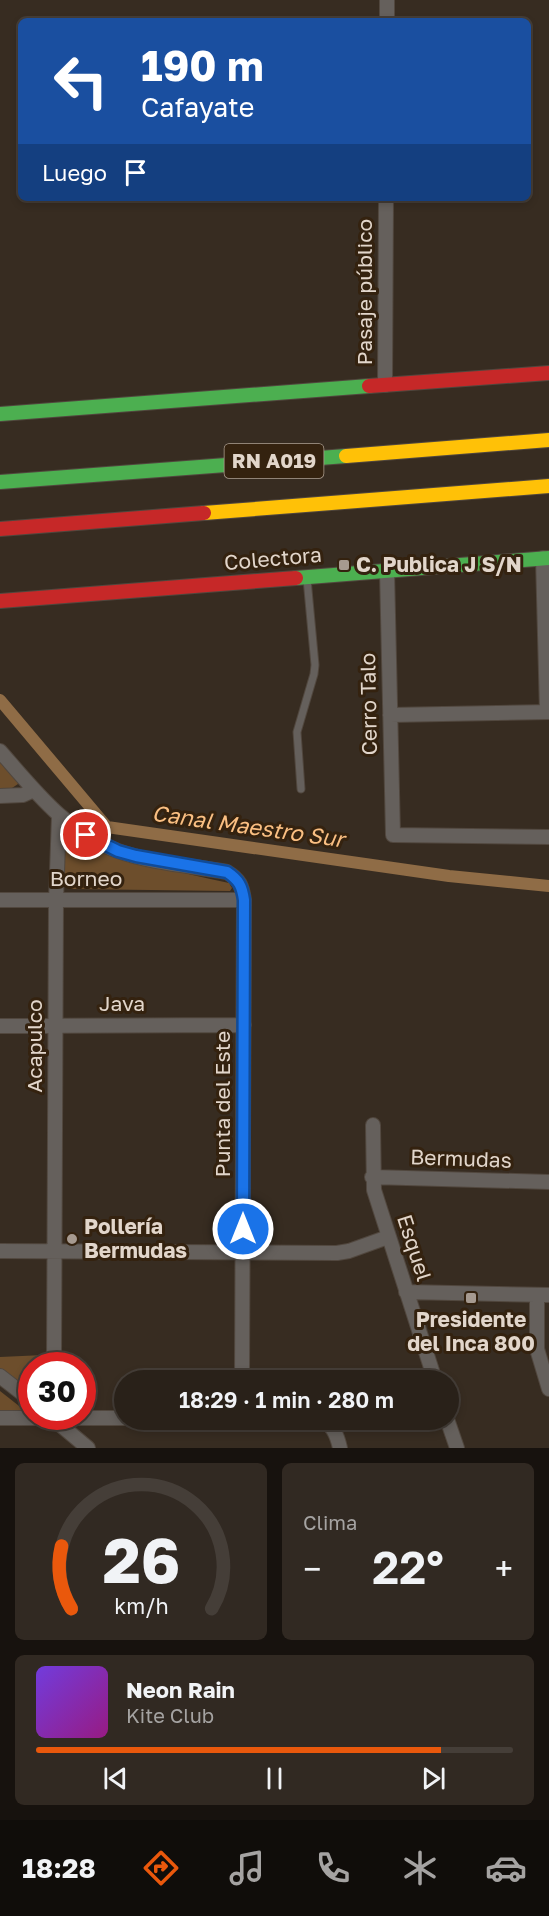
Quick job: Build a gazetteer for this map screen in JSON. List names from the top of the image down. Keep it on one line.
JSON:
{"streets":{"main road":["RN A019","Colectora"],"street":["Pasaje público","Cerro Talo","Borneo","Java","Acapulco","Punta del Este","Bermudas","Esquel"]},"crossings":[["Colectora","Cerro Talo"],["Borneo","Acapulco"],["Borneo","Punta del Este"],["Java","Acapulco"],["Java","Punta del Este"],["Bermudas","Esquel"]],"water":["Canal Maestro Sur"],"places":{"transit":["C. Publica J S/N","Presidente del Inca 800"],"other":["Pollería Bermudas"]},"page":{"turn":["190 m","Cafayate"],"then":"Luego","limit":"30","trip":"18:29 · 1 min · 280 m","tile":"Clima","heat":["−","22°","+"],"song":["Neon Rain","Kite Club"],"tabs":"18:28","gauge":["26","km/h"]}}
